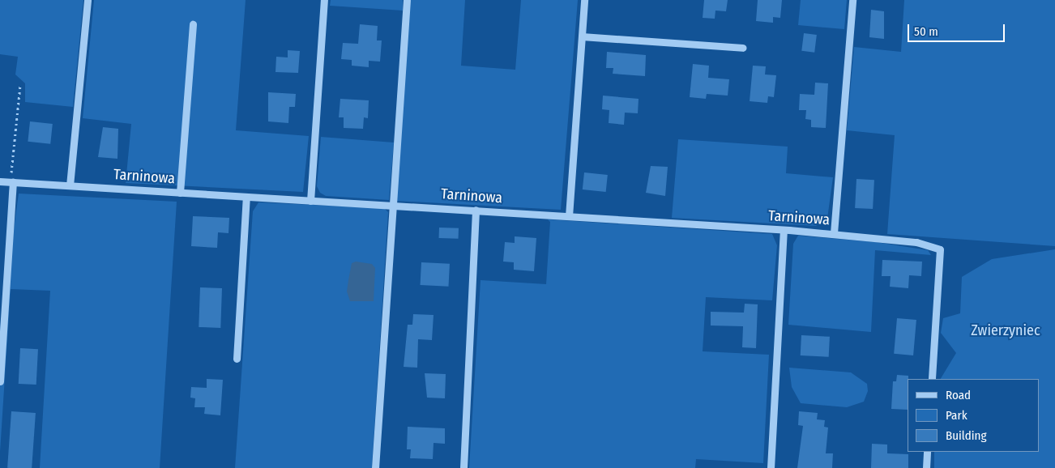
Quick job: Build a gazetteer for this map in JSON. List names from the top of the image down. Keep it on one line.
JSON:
{"streets":{"street":["Tarninowa"]},"parks":["Zwierzyniec"],"legend":["Road","Park","Building"],"scale_bar":"50 m"}
